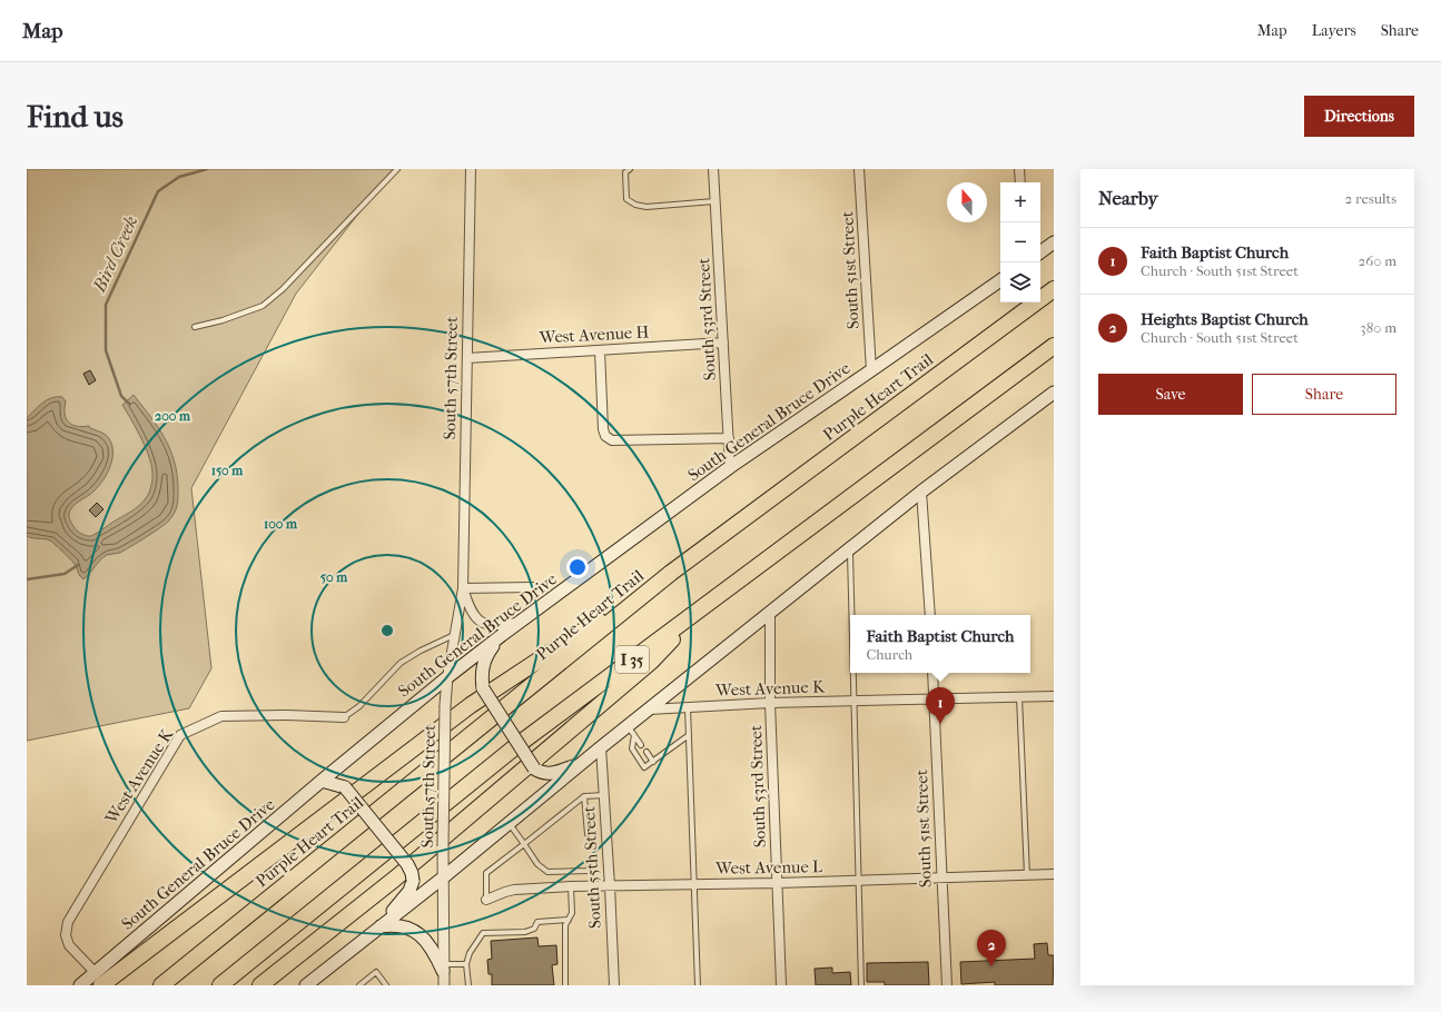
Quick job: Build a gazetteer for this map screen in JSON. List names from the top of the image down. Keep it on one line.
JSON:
{"streets":{"highway":["Purple Heart Trail","I 35"],"main road":["South General Bruce Drive"],"street":["South 51st Street","South 53rd Street","West Avenue H","South 57th Street","West Avenue K","South 55th Street","West Avenue L"]},"crossings":[["South 51st Street","South General Bruce Drive"],["South 51st Street","West Avenue K"],["South 51st Street","West Avenue L"],["South 53rd Street","West Avenue H"],["South 53rd Street","South General Bruce Drive"],["South 53rd Street","West Avenue K"],["South 53rd Street","West Avenue L"],["West Avenue H","South 57th Street"],["South 57th Street","South General Bruce Drive"],["South General Bruce Drive","West Avenue K"],["South 55th Street","West Avenue L"]],"water":["Bird Creek"],"north":"top","page":{"header":"Map","nav":["Map","Layers","Share"],"buttons":["Directions",["Save","Share"]],"title":"Find us","heading":["Nearby","2 results"],"map_buttons":["+","−"],"list":[{"mark":"1","name":"Faith Baptist Church","note":"Church · South 51st Street","value":"260 m"},{"mark":"2","name":"Heights Baptist Church","note":"Church · South 51st Street","value":"380 m"}],"popup":["Faith Baptist Church","Church"],"pins":["1","2"]},"rings":["200 m","150 m","100 m","50 m"]}
